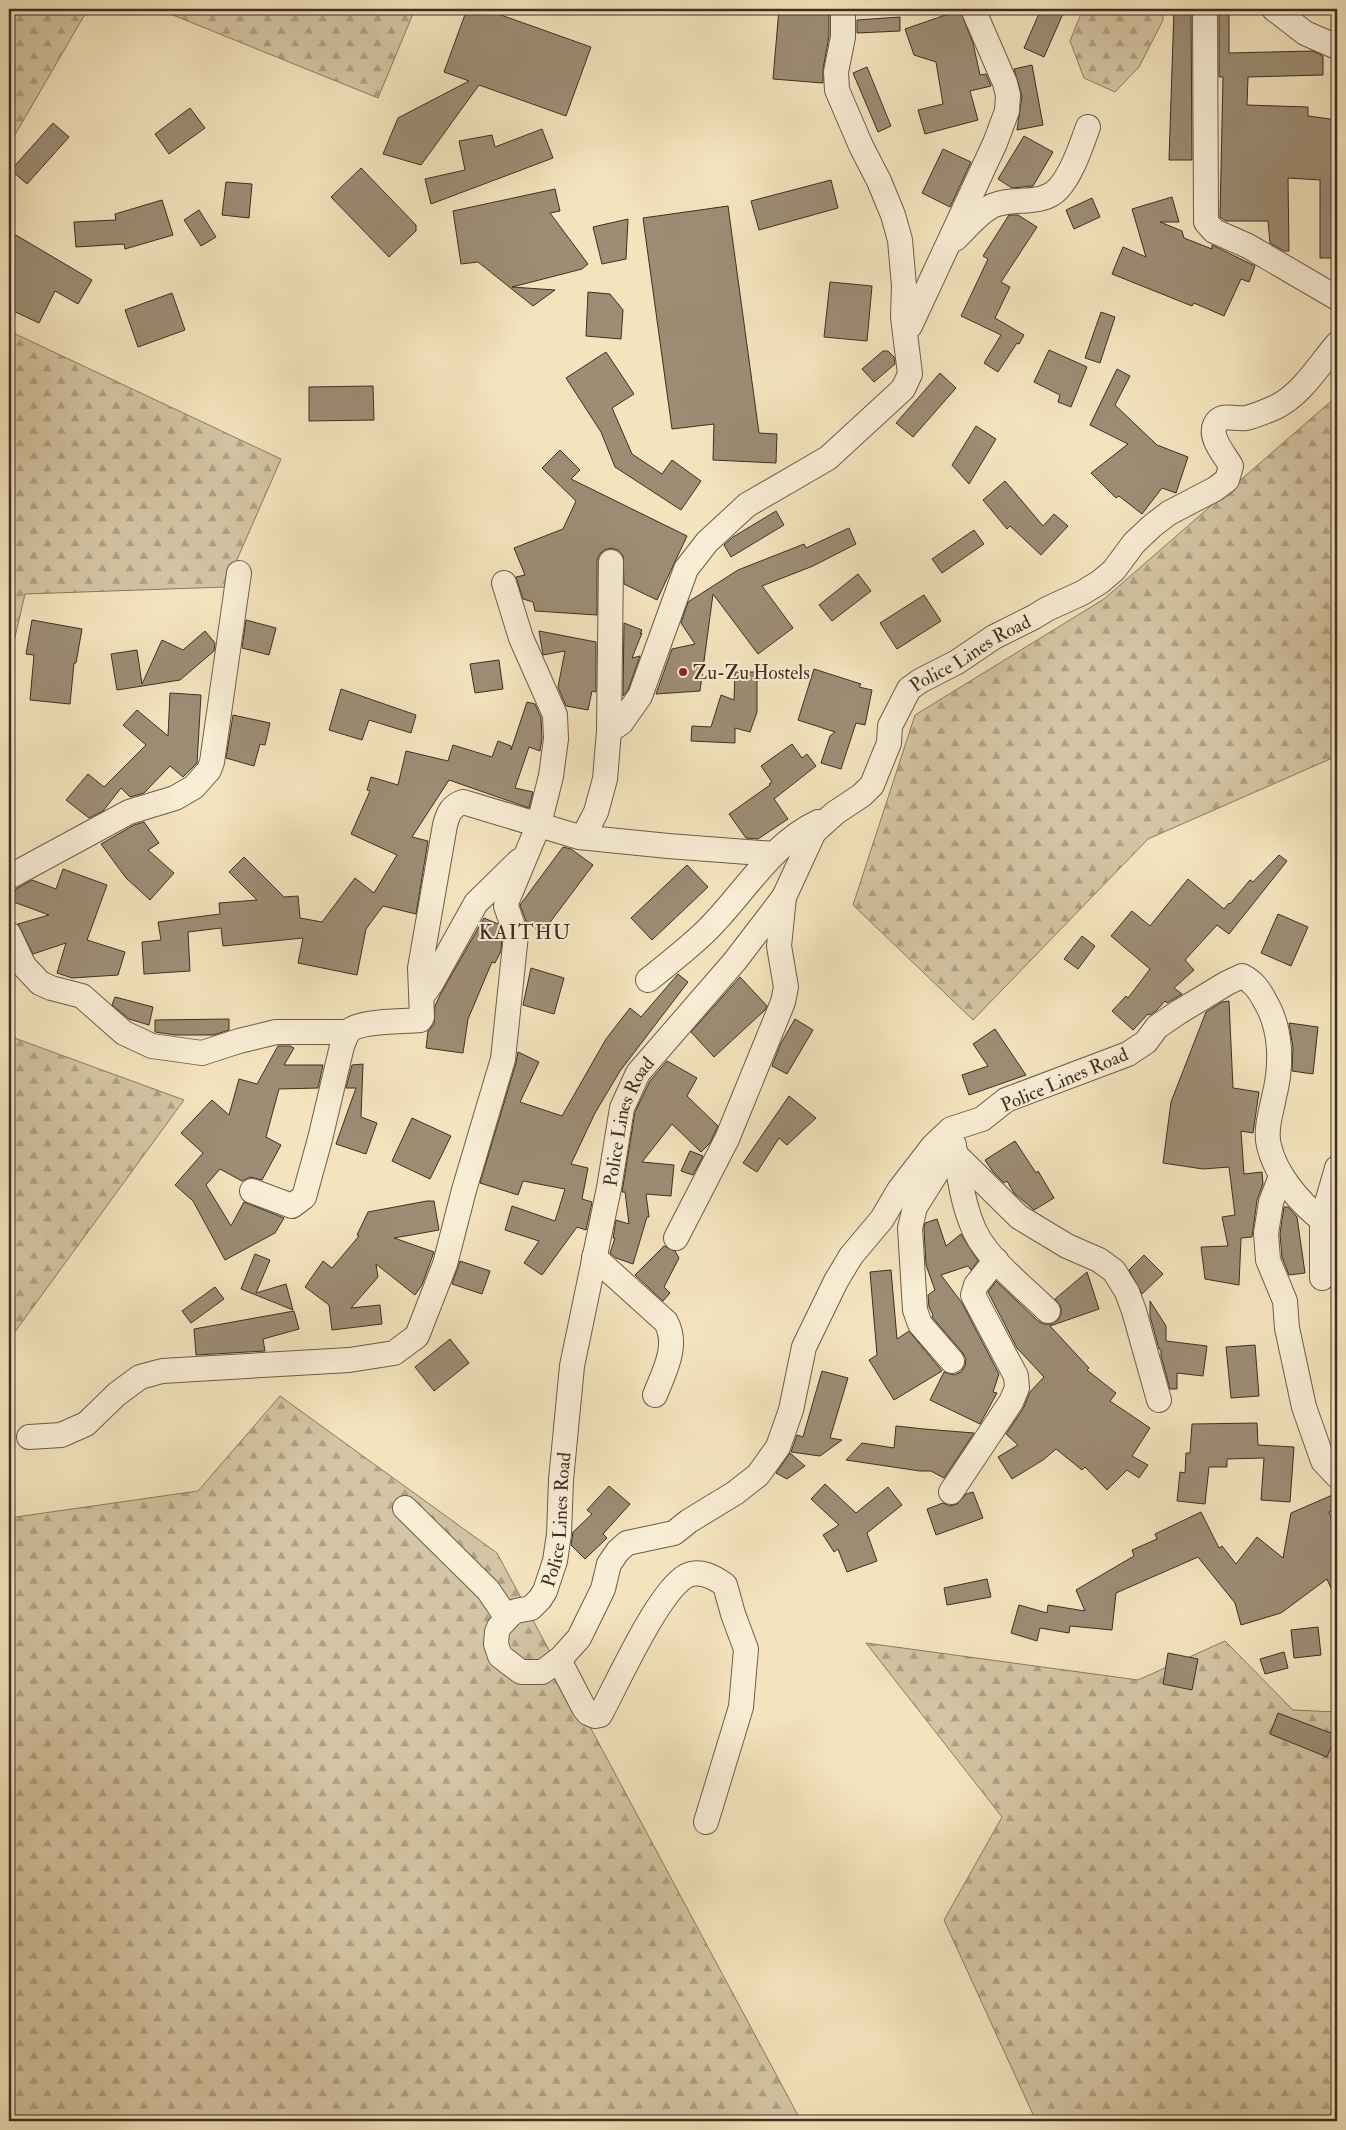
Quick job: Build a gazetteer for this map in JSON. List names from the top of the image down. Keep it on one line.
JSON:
{"streets":{"street":["Police Lines Road"]},"districts":["KAITHU"],"places":["Zu-Zu Hostels"]}
